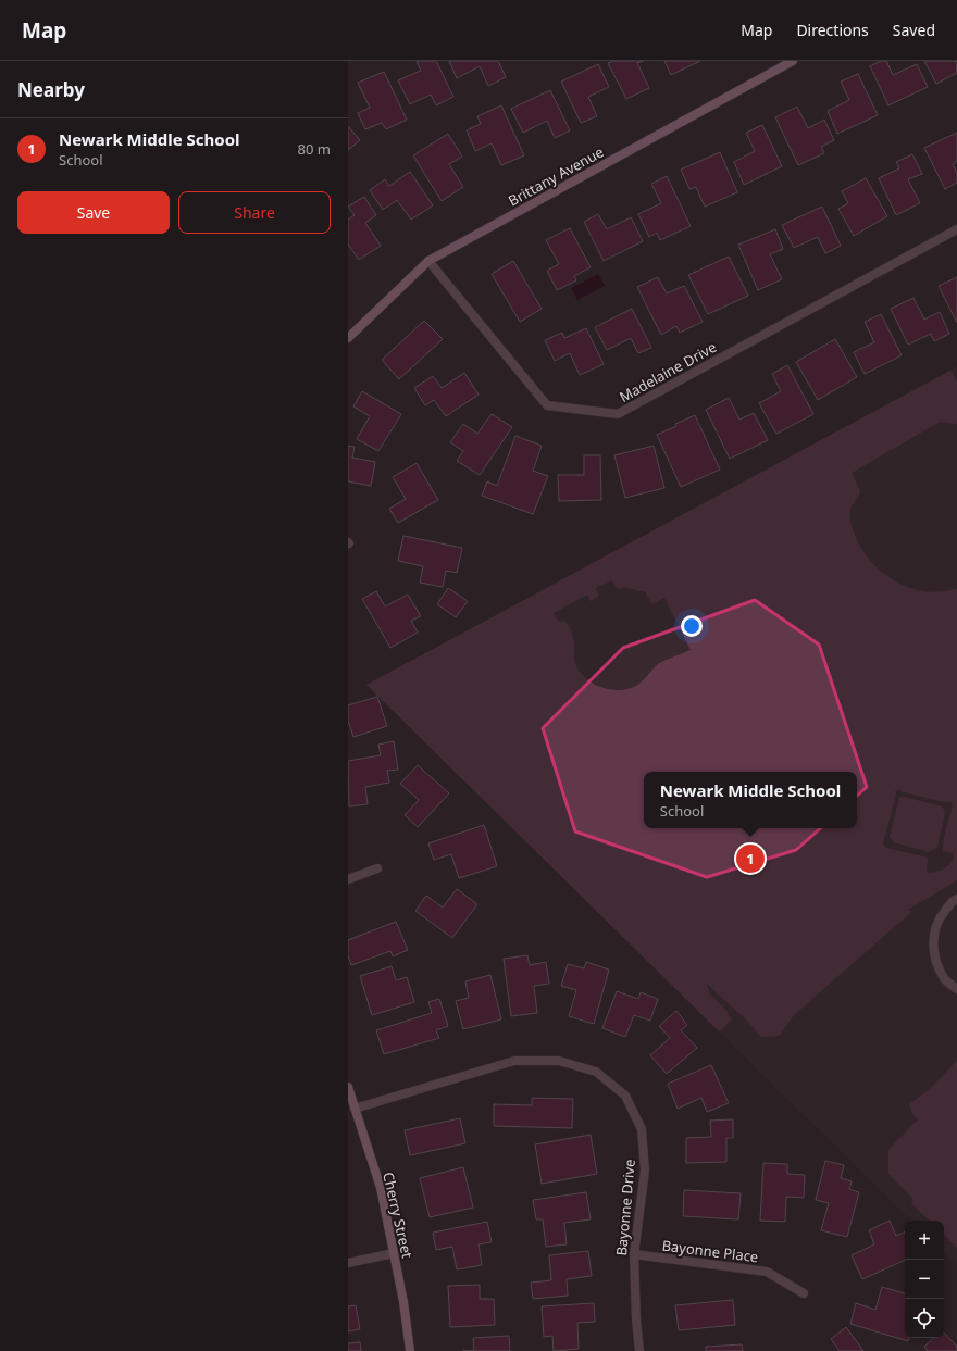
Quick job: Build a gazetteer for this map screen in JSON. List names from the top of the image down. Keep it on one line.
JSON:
{"streets":{"street":["Brittany Avenue","Madelaine Drive","Bayonne Drive","Cherry Street","Bayonne Place"]},"crossings":[["Brittany Avenue","Madelaine Drive"],["Bayonne Drive","Cherry Street"],["Bayonne Drive","Bayonne Place"]],"page":{"header":"Map","nav":["Map","Directions","Saved"],"heading":"Nearby","list":[{"mark":"1","name":"Newark Middle School","note":"School","value":"80 m"}],"buttons":["Save","Share"],"popup":["Newark Middle School","School"],"pins":"1","map_buttons":["+","−"]}}
